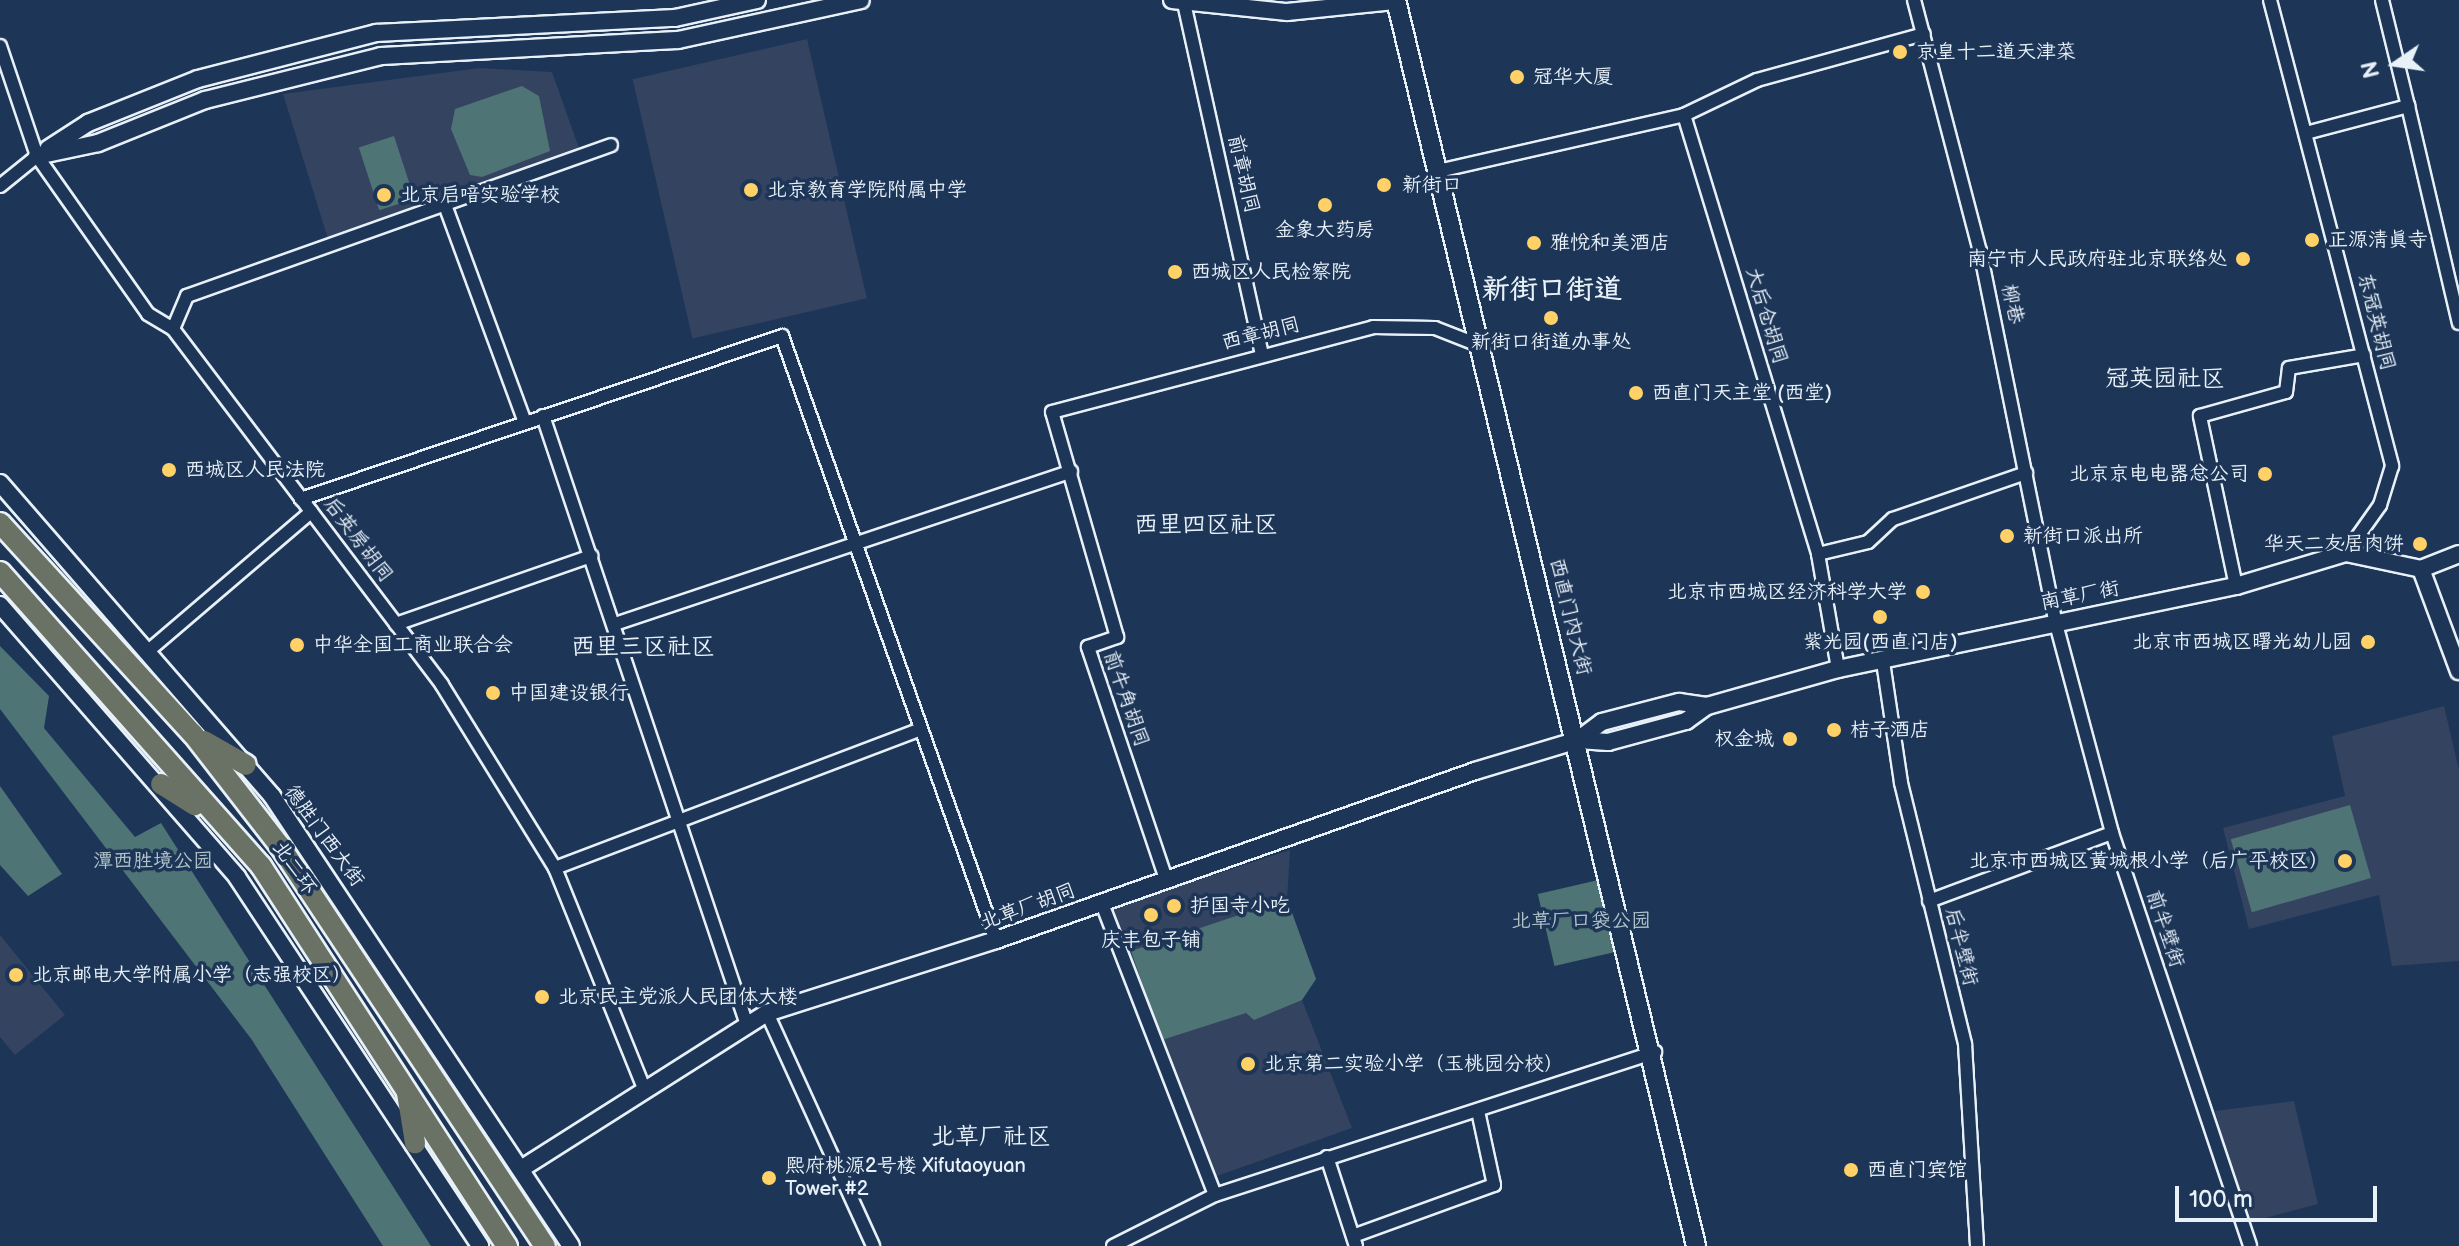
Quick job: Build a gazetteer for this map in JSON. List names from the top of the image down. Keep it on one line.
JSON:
{"streets":{"highway":["北二环"],"main road":["西直门内大街"],"street":["前章胡同","柳巷","大后仓胡同","东冠英胡同","西章胡同","后英房胡同","南草厂街","前牛角胡同","德胜门西大街","北草厂胡同","前半壁街","后半壁街"]},"crossings":[["前章胡同","西章胡同"],["柳巷","南草厂街"],["柳巷","前半壁街"],["大后仓胡同","南草厂街"],["东冠英胡同","南草厂街"],["西章胡同","西直门内大街"],["西章胡同","前牛角胡同"],["后英房胡同","北草厂胡同"],["南草厂街","西直门内大街"],["南草厂街","北草厂胡同"],["南草厂街","前半壁街"],["南草厂街","后半壁街"],["西直门内大街","北草厂胡同"],["前牛角胡同","北草厂胡同"],["德胜门西大街","北草厂胡同"]],"districts":["新街口街道","冠英园社区","西里四区社区","西里三区社区","北草厂社区"],"parks":["潭西胜境公园","北草厂口袋公园"],"places":["京皇十二道天津菜","冠华大厦","新街口","北京教育学院附属中学","北京启喑实验学校","金象大药房","正源清真寺","雅悦和美酒店","南宁市人民政府驻北京联络处","西城区人民检察院","新街口街道办事处","西直门天主堂 (西堂)","西城区人民法院","北京京电电器总公司","新街口派出所","华天二友居肉饼","北京市西城区经济科学大学","紫光园(西直门店)","北京市西城区曙光幼儿园","中华全国工商业联合会","中国建设银行","桔子酒店","权金城","北京市西城区黄城根小学（后广平校区）","护国寺小吃","庆丰包子铺","北京邮电大学附属小学（志强校区）","北京民主党派人民团体大楼","北京第二实验小学（玉桃园分校）","西直门宾馆","熙府桃源2号楼 Xifutaoyuan Tower #2"],"scale_bar":"100 m","north":"left"}
